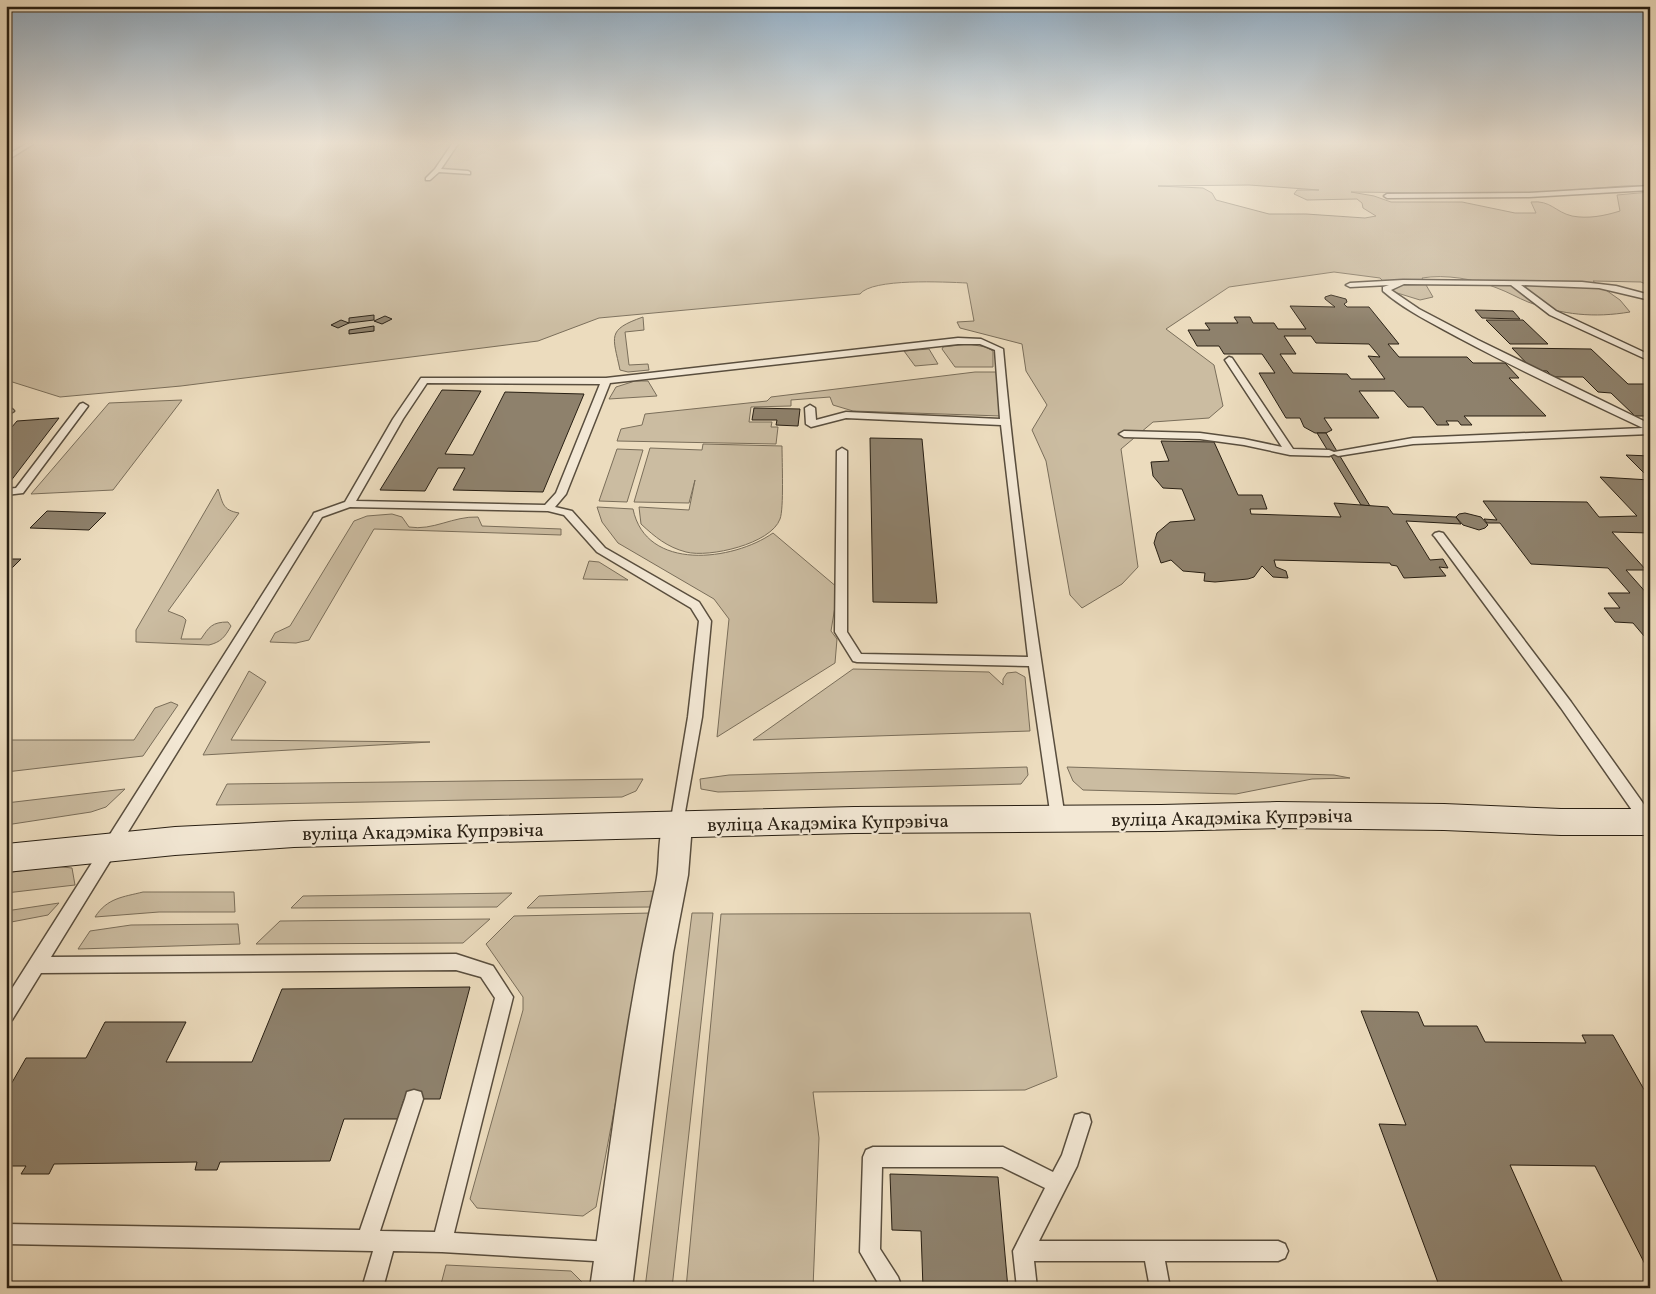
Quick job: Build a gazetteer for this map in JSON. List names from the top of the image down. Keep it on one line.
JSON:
{"streets":{"main road":["вуліца Акадэміка Купрэвіча"]}}
